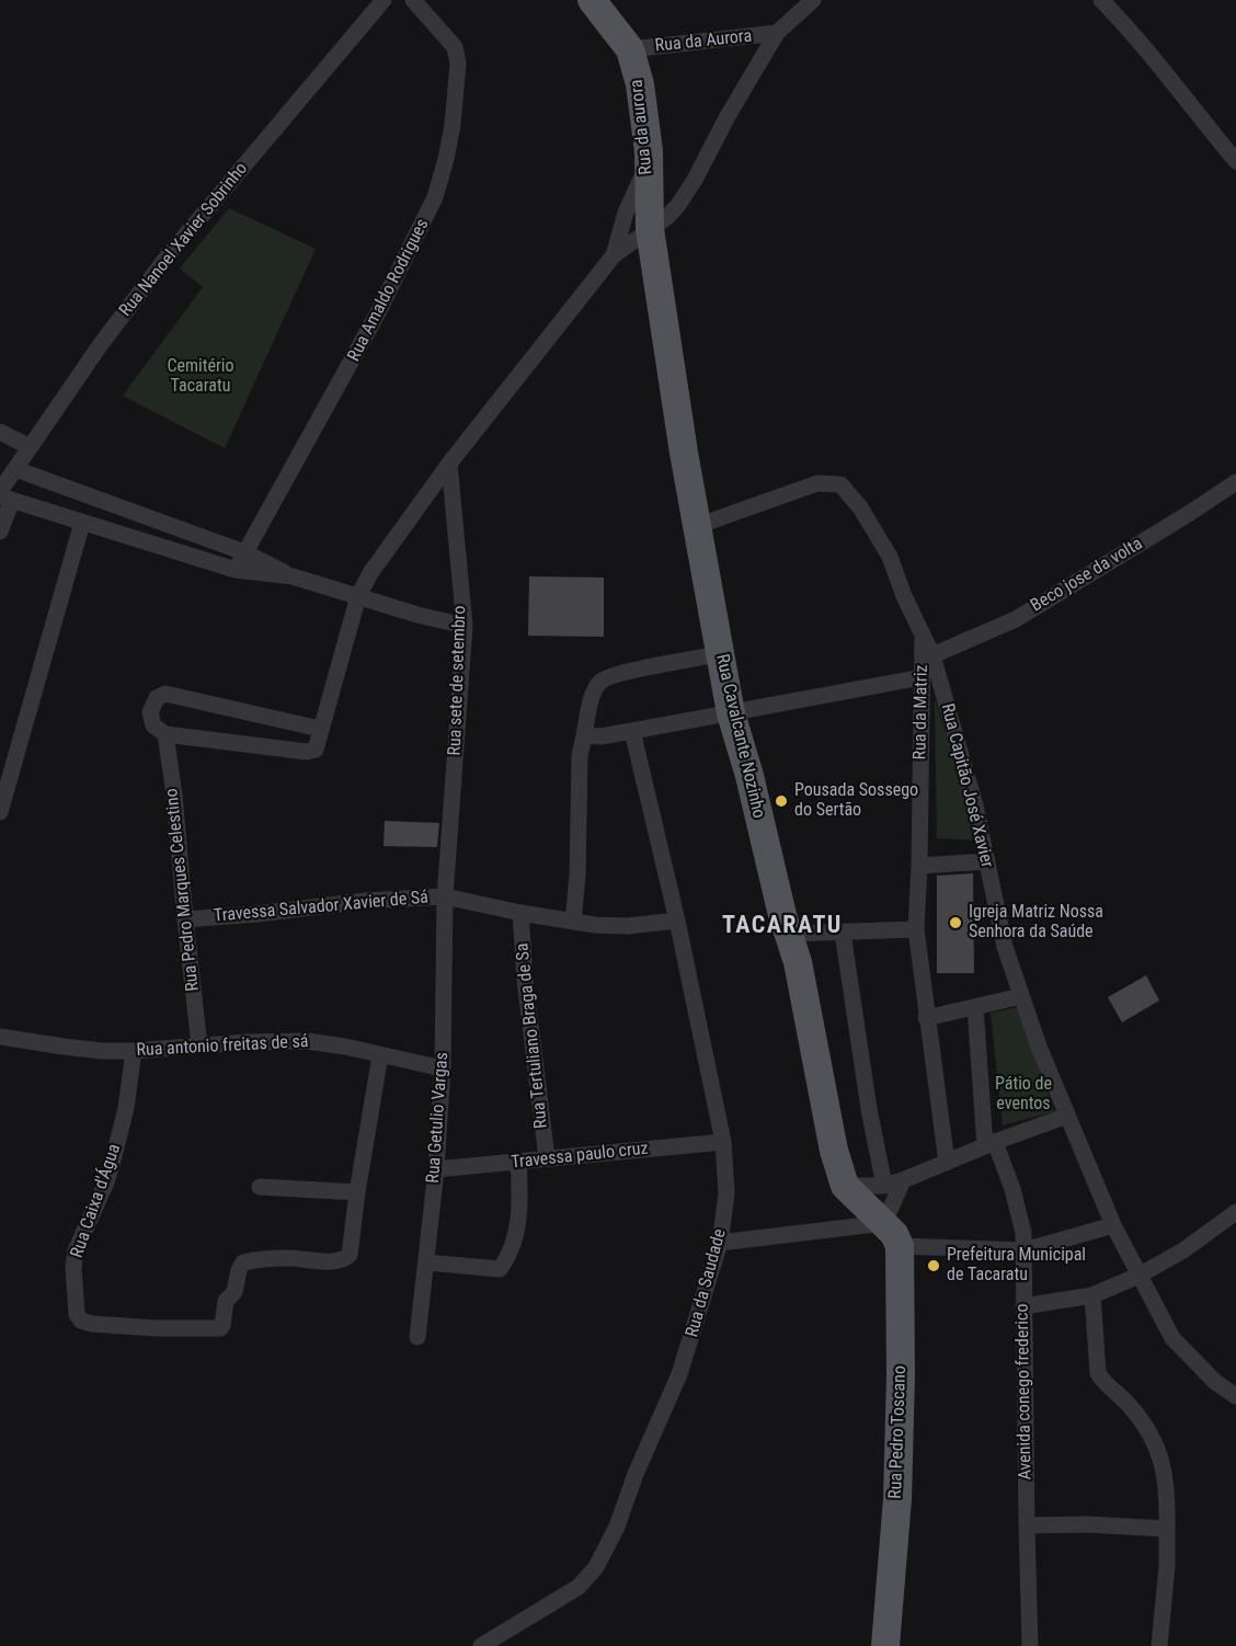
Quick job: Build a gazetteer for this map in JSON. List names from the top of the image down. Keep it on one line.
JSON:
{"streets":{"main road":["Rua da aurora","Rua Cavalcante Nozinho","Rua Pedro Toscano"],"street":["Rua da Aurora","Rua Nanoel Xavier Sobrinho","Rua Amaldo Rodrigues","Beco jose da volta","Rua sete de setembro","Rua da Matriz","Rua Capitão José Xavier","Rua Pedro Marques Celestino","Travessa Salvador Xavier de Sá","Rua Tertuliano Braga de Sa","Rua antonio freitas de sá","Rua Getulio Vargas","Travessa paulo cruz","Rua Caixa d'Água","Rua da Saudade","Avenida conego frederico"]},"crossings":[["Rua da Aurora","Rua da aurora"],["Rua da aurora","Rua Cavalcante Nozinho"],["Beco jose da volta","Rua Capitão José Xavier"],["Rua sete de setembro","Travessa Salvador Xavier de Sá"],["Rua sete de setembro","Rua Getulio Vargas"],["Rua da Matriz","Rua Capitão José Xavier"],["Rua Cavalcante Nozinho","Rua Capitão José Xavier"],["Rua Pedro Marques Celestino","Travessa Salvador Xavier de Sá"],["Rua Pedro Marques Celestino","Rua antonio freitas de sá"],["Travessa Salvador Xavier de Sá","Rua Tertuliano Braga de Sa"],["Travessa Salvador Xavier de Sá","Rua Getulio Vargas"],["Travessa Salvador Xavier de Sá","Rua da Saudade"],["Rua Tertuliano Braga de Sa","Travessa paulo cruz"],["Rua antonio freitas de sá","Rua Getulio Vargas"],["Rua antonio freitas de sá","Rua Caixa d'Água"],["Rua Getulio Vargas","Travessa paulo cruz"],["Travessa paulo cruz","Rua da Saudade"]],"districts":["TACARATU"],"parks":["Cemitério Tacaratu","Pátio de eventos"],"places":["Pousada Sossego do Sertão","Igreja Matriz Nossa Senhora da Saúde","Prefeitura Municipal de Tacaratu"]}
